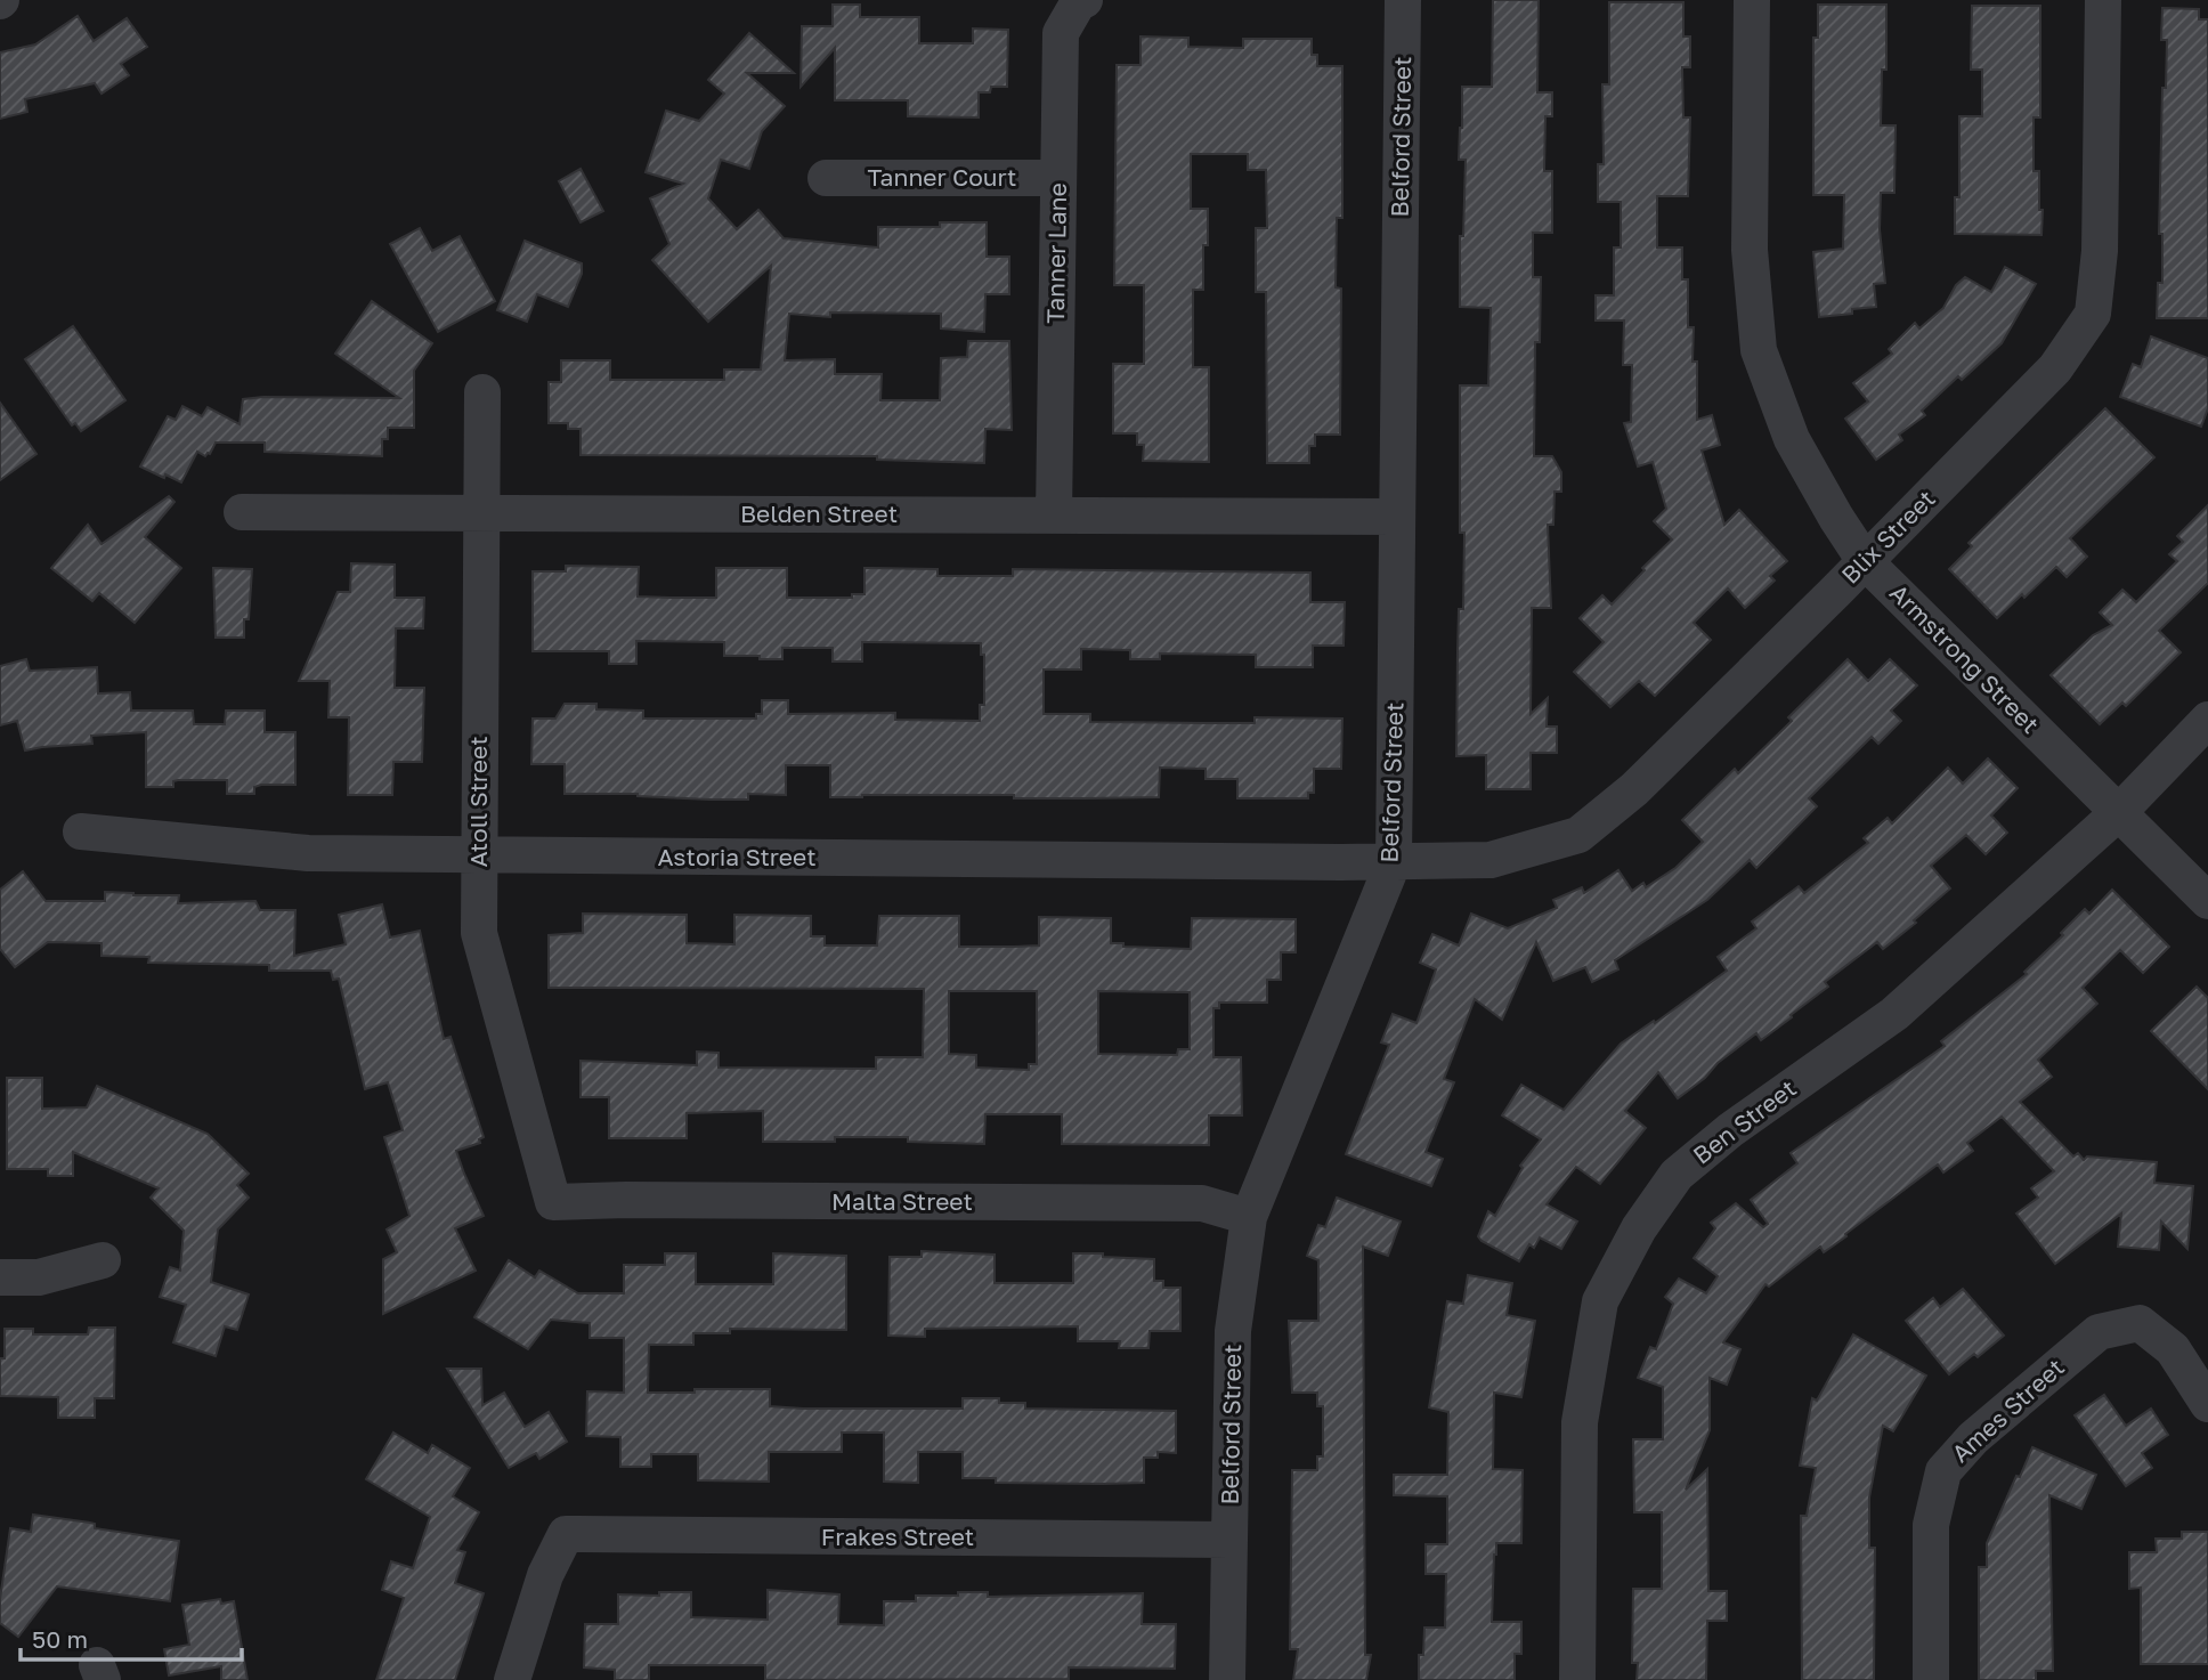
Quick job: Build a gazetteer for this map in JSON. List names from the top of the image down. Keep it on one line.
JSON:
{"streets":{"street":["Belford Street","Tanner Court","Tanner Lane","Belden Street","Blix Street","Armstrong Street","Atoll Street","Astoria Street","Ben Street","Malta Street","Ames Street","Frakes Street"]},"crossings":[["Belford Street","Belden Street"],["Belford Street","Blix Street"],["Belford Street","Astoria Street"],["Belford Street","Malta Street"],["Belford Street","Frakes Street"],["Tanner Court","Tanner Lane"],["Tanner Lane","Belden Street"],["Belden Street","Atoll Street"],["Blix Street","Armstrong Street"],["Blix Street","Astoria Street"],["Armstrong Street","Ben Street"],["Atoll Street","Astoria Street"],["Atoll Street","Malta Street"]],"scale_bar":"50 m"}
